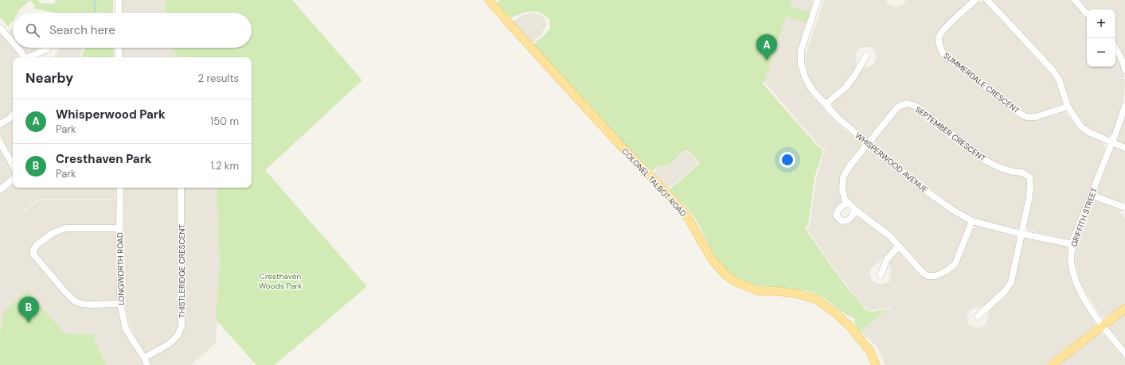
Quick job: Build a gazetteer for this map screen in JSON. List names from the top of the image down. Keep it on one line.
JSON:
{"streets":{"main road":["COLONEL TALBOT ROAD"],"street":["SUMMERDALE CRESCENT","SEPTEMBER CRESCENT","WHISPERWOOD AVENUE","GRIFFITH STREET","LONGWORTH ROAD","THISTLERIDGE CRESCENT"]},"crossings":[["SEPTEMBER CRESCENT","WHISPERWOOD AVENUE"],["WHISPERWOOD AVENUE","GRIFFITH STREET"],["LONGWORTH ROAD","THISTLERIDGE CRESCENT"]],"parks":["Cresthaven Woods Park"],"page":{"map_buttons":["+","−"],"search":"Search here","pins":["A","B"],"heading":["Nearby","2 results"],"list":[{"mark":"A","name":"Whisperwood Park","note":"Park","value":"150 m"},{"mark":"B","name":"Cresthaven Park","note":"Park","value":"1.2 km"}]}}
